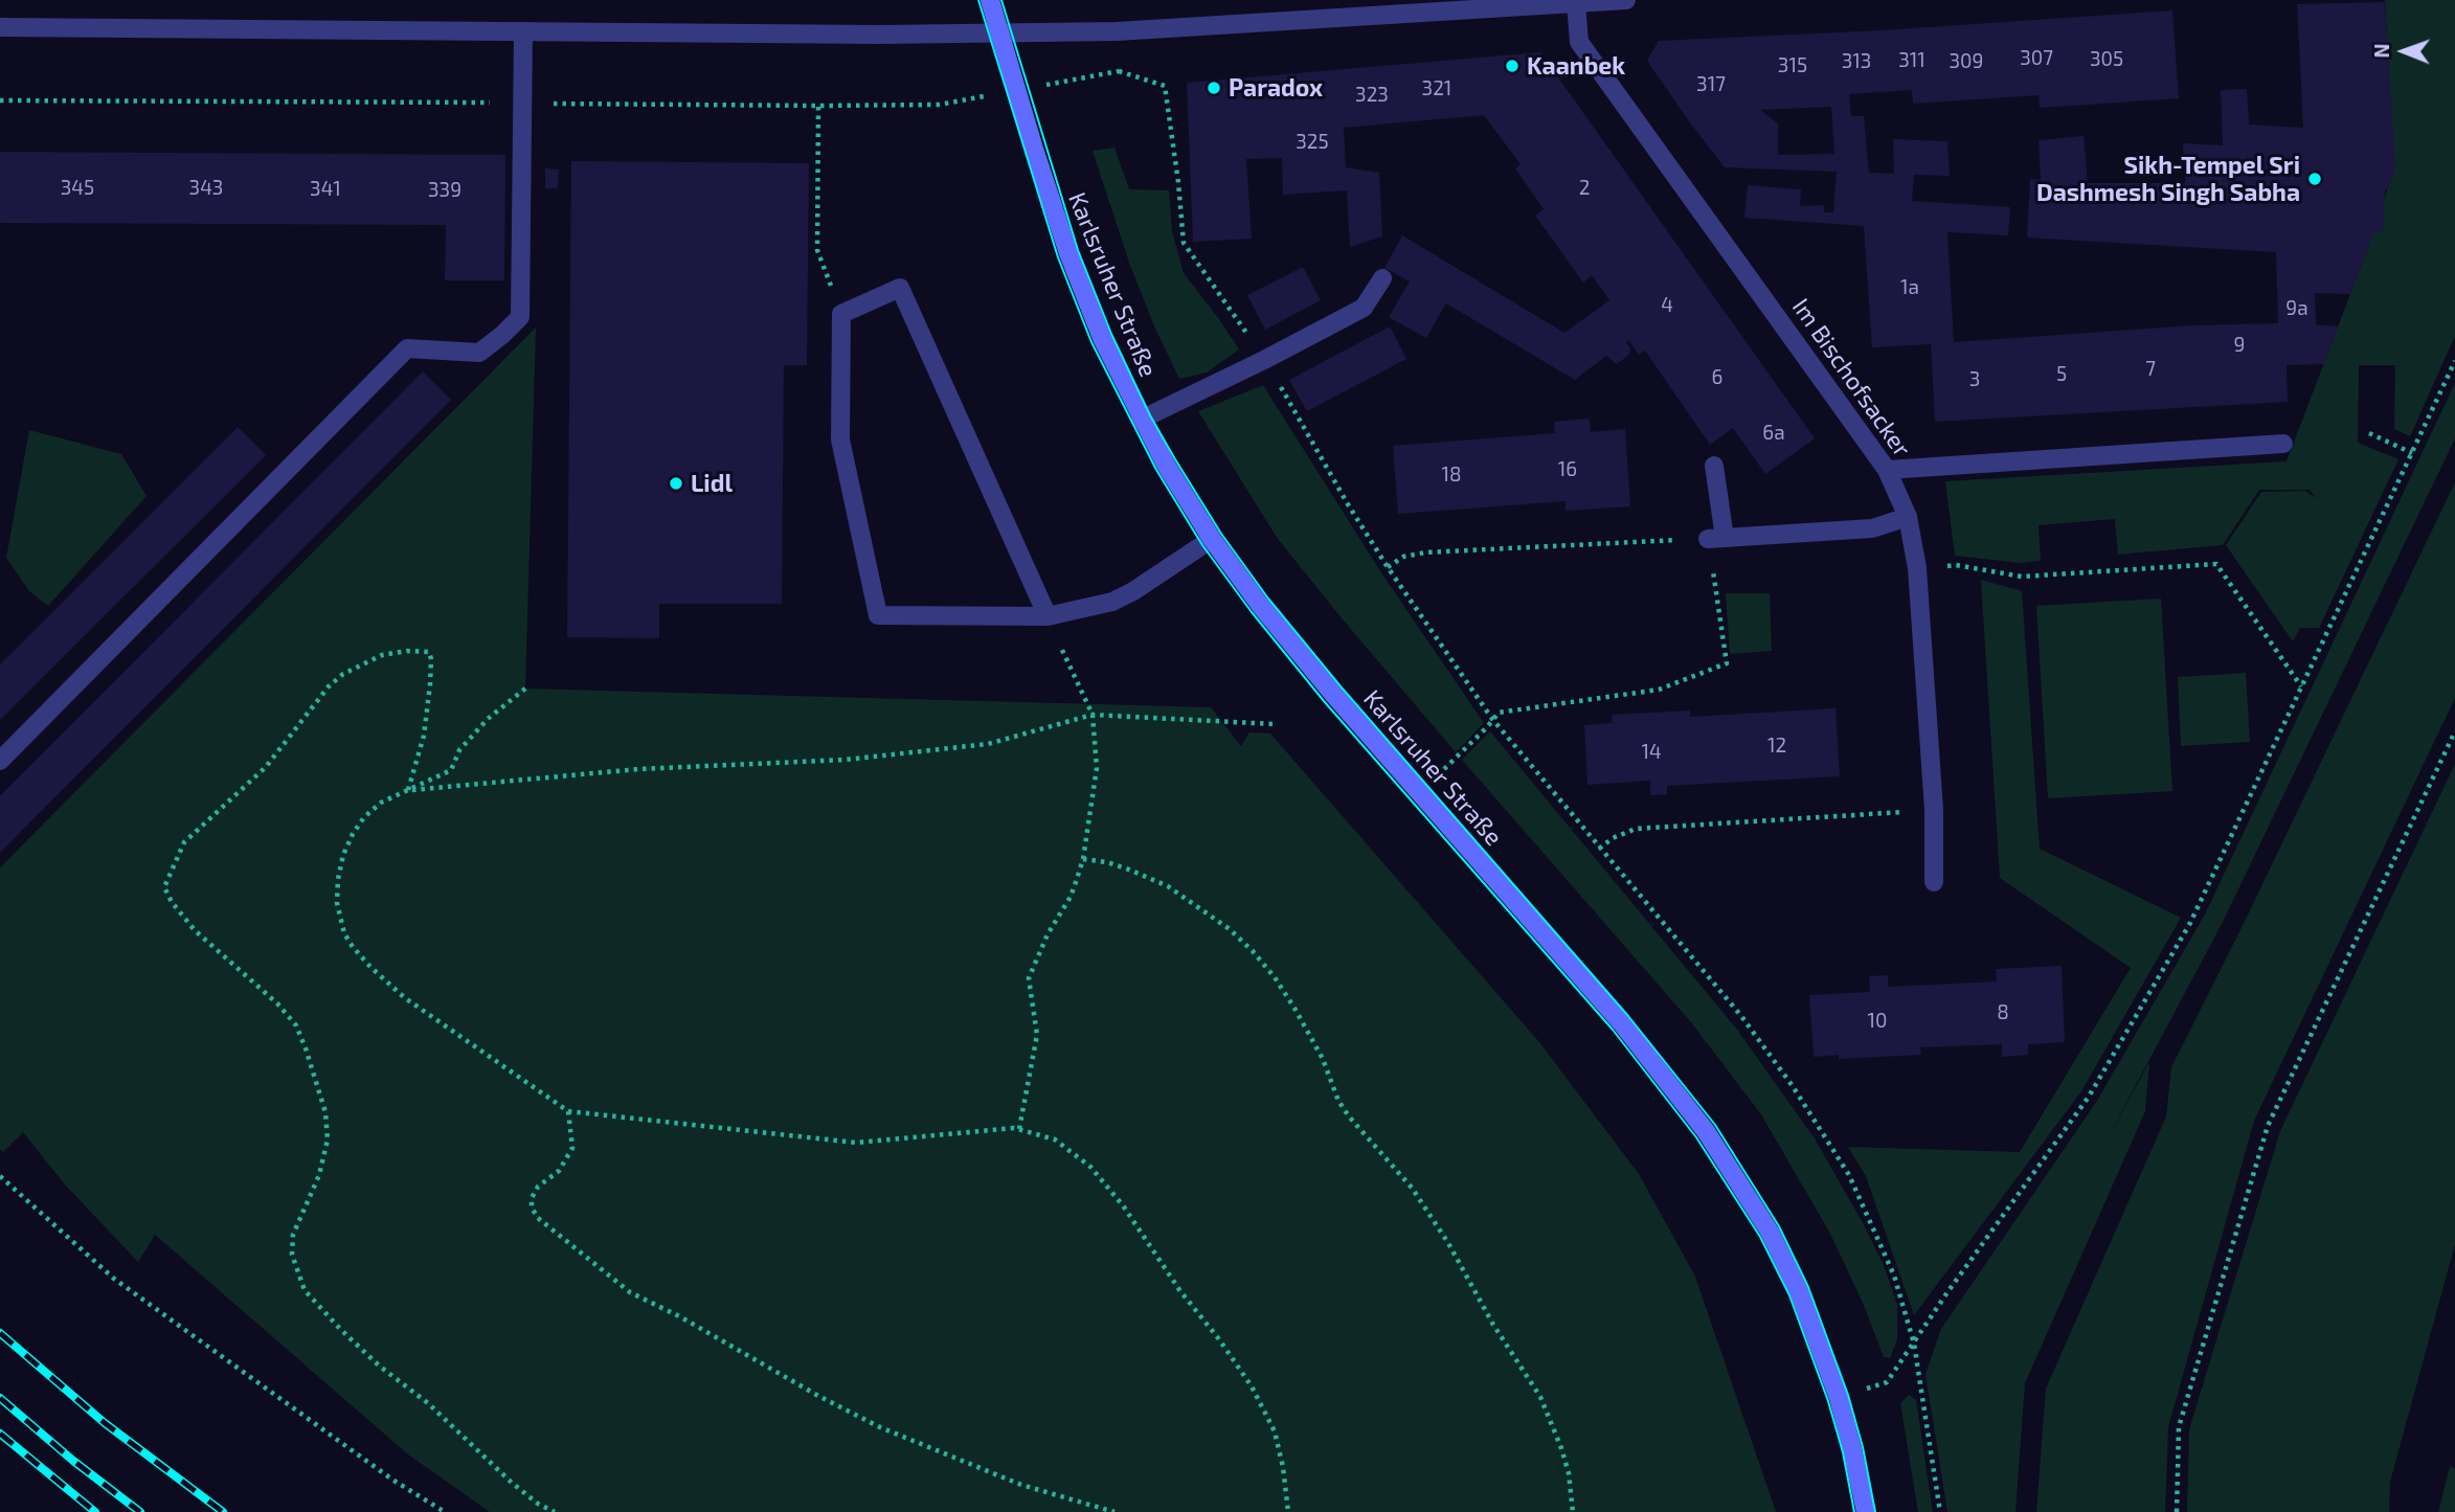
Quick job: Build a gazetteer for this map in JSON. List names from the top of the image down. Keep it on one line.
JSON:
{"streets":{"street":["Karlsruher Straße","Im Bischofsacker"]},"places":["Kaanbek","Paradox","Sikh-Tempel Sri Dashmesh Singh Sabha","Lidl"],"house_numbers":["307","305","311","313","309","315","317","321","323","325","345","343","2","341","339","1a","4","9a","9","7","5","6","3","6a","16","18","12","14","8","10"],"north":"left"}
